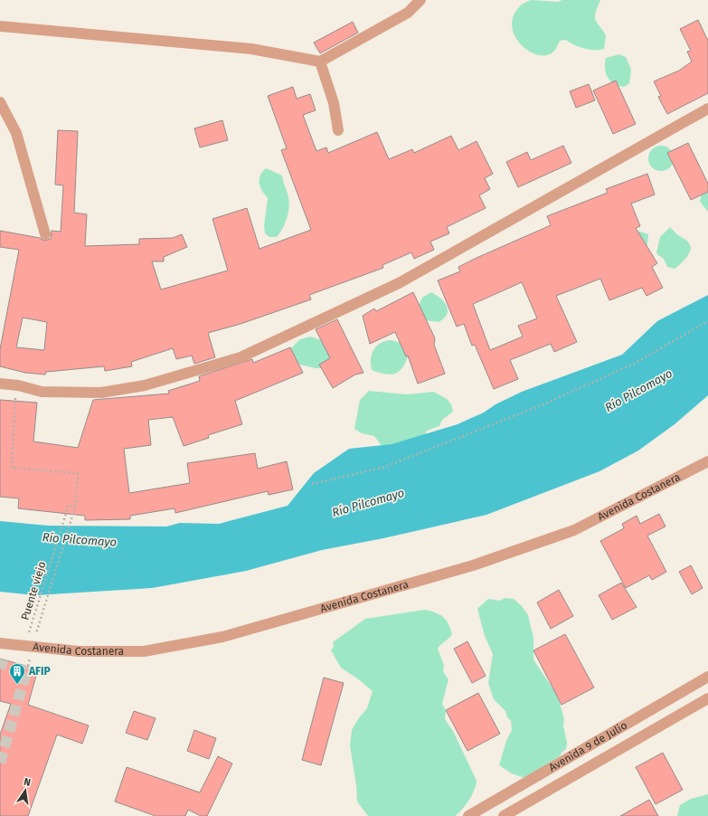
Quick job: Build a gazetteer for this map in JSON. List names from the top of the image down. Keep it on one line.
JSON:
{"streets":{"street":["Avenida Costanera","Avenida 9 de Julio"],"path":["Puente viejo"]},"crossings":[["Avenida Costanera","Puente viejo"]],"water":["Río Pilcomayo"],"places":{"building":["AFIP"]},"north":"top"}
